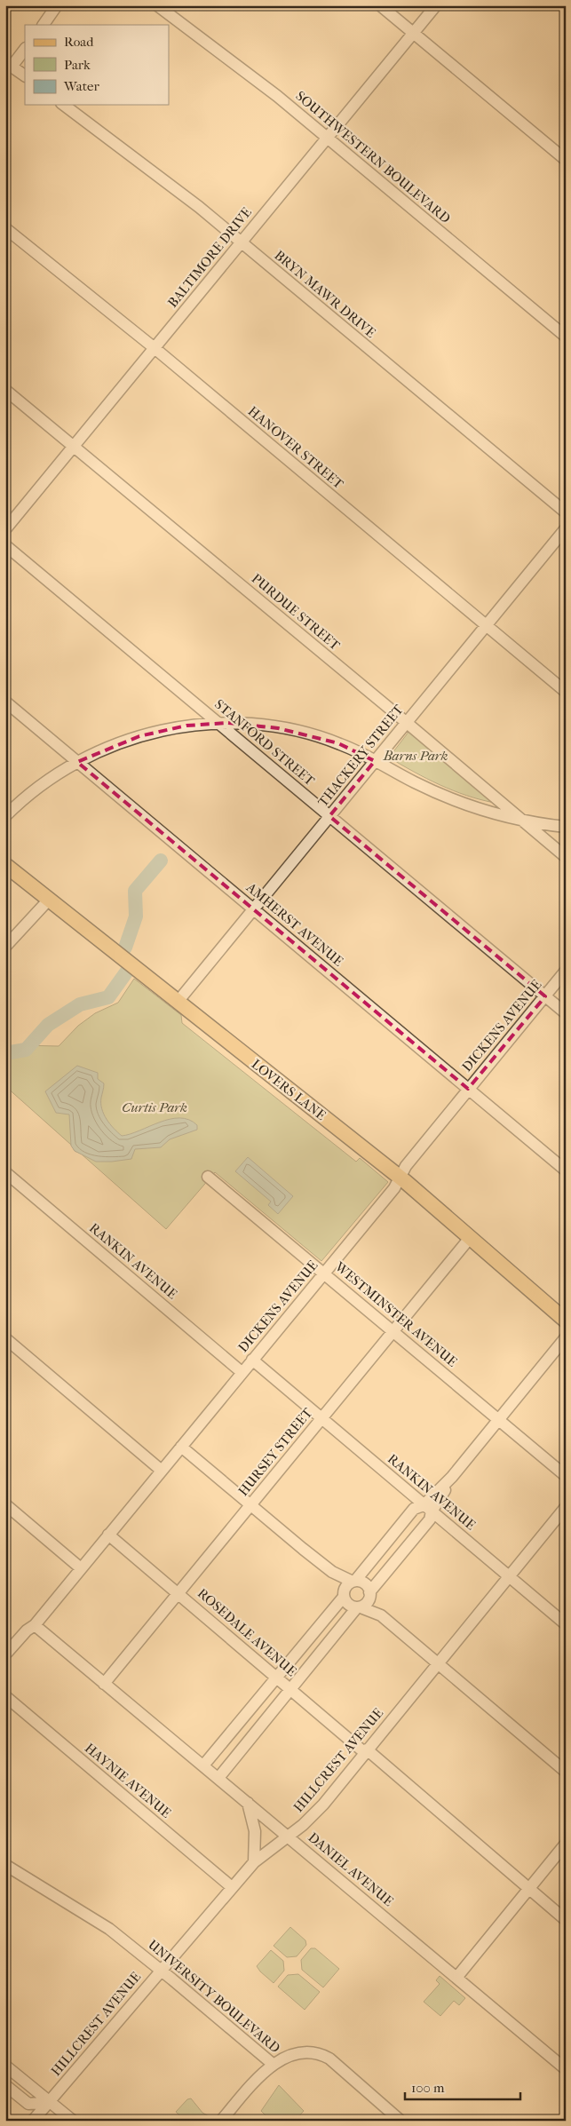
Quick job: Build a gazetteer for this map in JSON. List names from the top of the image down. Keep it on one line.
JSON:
{"streets":{"main road":["LOVERS LANE"],"street":["SOUTHWESTERN BOULEVARD","BALTIMORE DRIVE","BRYN MAWR DRIVE","HANOVER STREET","PURDUE STREET","STANFORD STREET","THACKERY STREET","AMHERST AVENUE","DICKENS AVENUE","RANKIN AVENUE","WESTMINSTER AVENUE","HURSEY STREET","ROSEDALE AVENUE","HILLCREST AVENUE","HAYNIE AVENUE","DANIEL AVENUE","UNIVERSITY BOULEVARD"]},"crossings":[["SOUTHWESTERN BOULEVARD","BALTIMORE DRIVE"],["BALTIMORE DRIVE","BRYN MAWR DRIVE"],["BALTIMORE DRIVE","HANOVER STREET"],["BALTIMORE DRIVE","PURDUE STREET"],["HANOVER STREET","THACKERY STREET"],["PURDUE STREET","THACKERY STREET"],["STANFORD STREET","THACKERY STREET"],["STANFORD STREET","DICKENS AVENUE"],["THACKERY STREET","AMHERST AVENUE"],["THACKERY STREET","LOVERS LANE"],["AMHERST AVENUE","DICKENS AVENUE"],["DICKENS AVENUE","LOVERS LANE"],["DICKENS AVENUE","RANKIN AVENUE"],["DICKENS AVENUE","WESTMINSTER AVENUE"],["DICKENS AVENUE","ROSEDALE AVENUE"],["DICKENS AVENUE","DANIEL AVENUE"],["LOVERS LANE","HURSEY STREET"],["RANKIN AVENUE","HURSEY STREET"],["RANKIN AVENUE","HILLCREST AVENUE"],["WESTMINSTER AVENUE","HURSEY STREET"],["HURSEY STREET","ROSEDALE AVENUE"],["HURSEY STREET","DANIEL AVENUE"],["ROSEDALE AVENUE","HILLCREST AVENUE"],["HILLCREST AVENUE","HAYNIE AVENUE"],["HILLCREST AVENUE","DANIEL AVENUE"],["HILLCREST AVENUE","UNIVERSITY BOULEVARD"]],"parks":["Barns Park","Curtis Park"],"legend":["Road","Park","Water"],"scale_bar":"100 m"}
